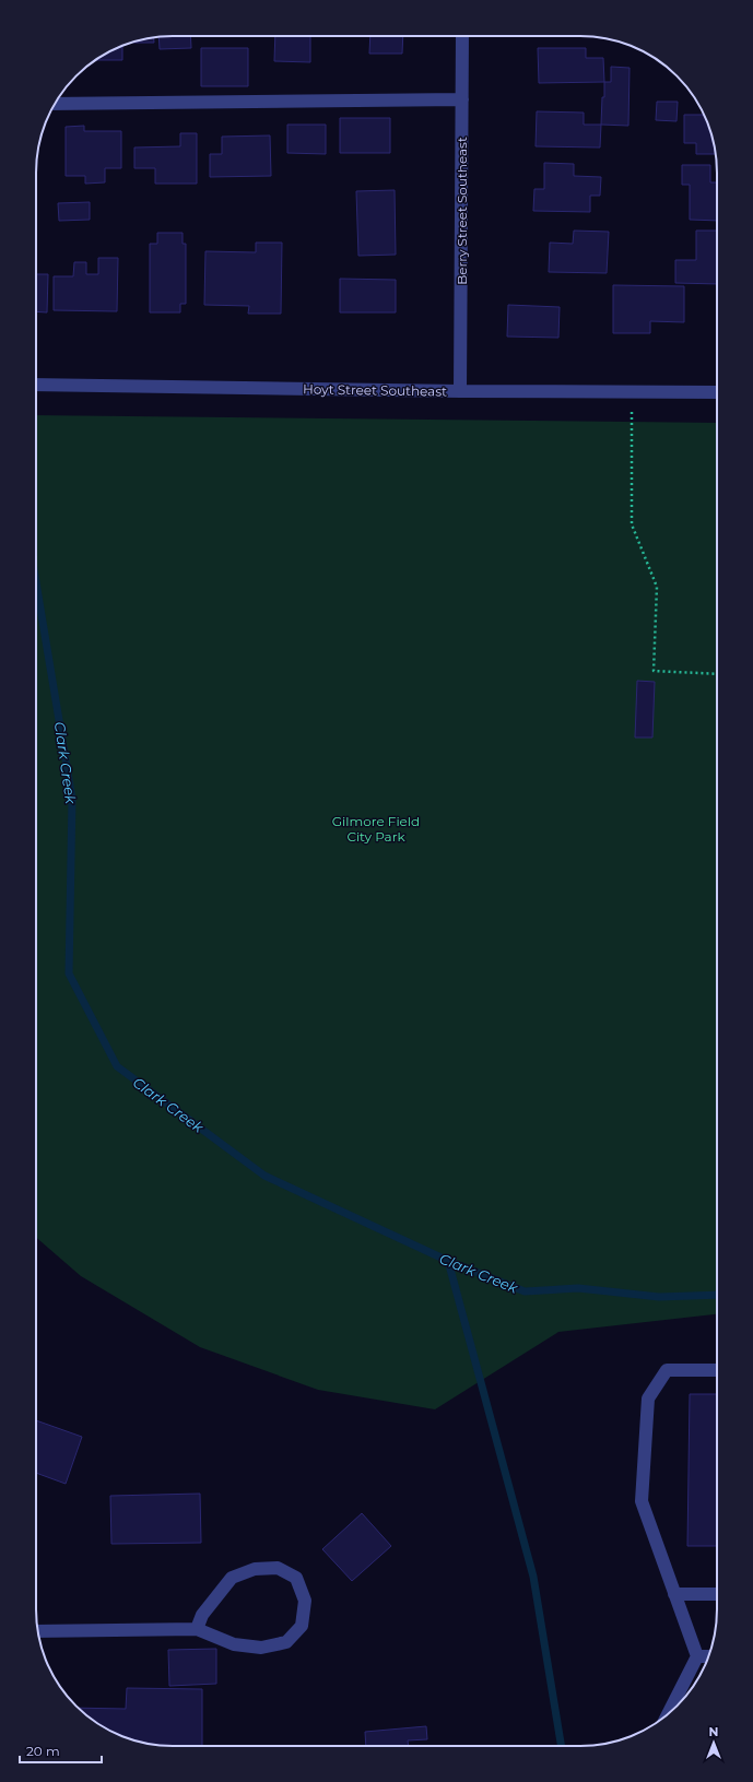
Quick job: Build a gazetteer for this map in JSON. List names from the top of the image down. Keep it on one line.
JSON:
{"streets":{"street":["Berry Street Southeast","Hoyt Street Southeast"]},"crossings":[["Berry Street Southeast","Hoyt Street Southeast"]],"water":["Clark Creek"],"parks":["Gilmore Field City Park"],"scale_bar":"20 m","north":"top"}
